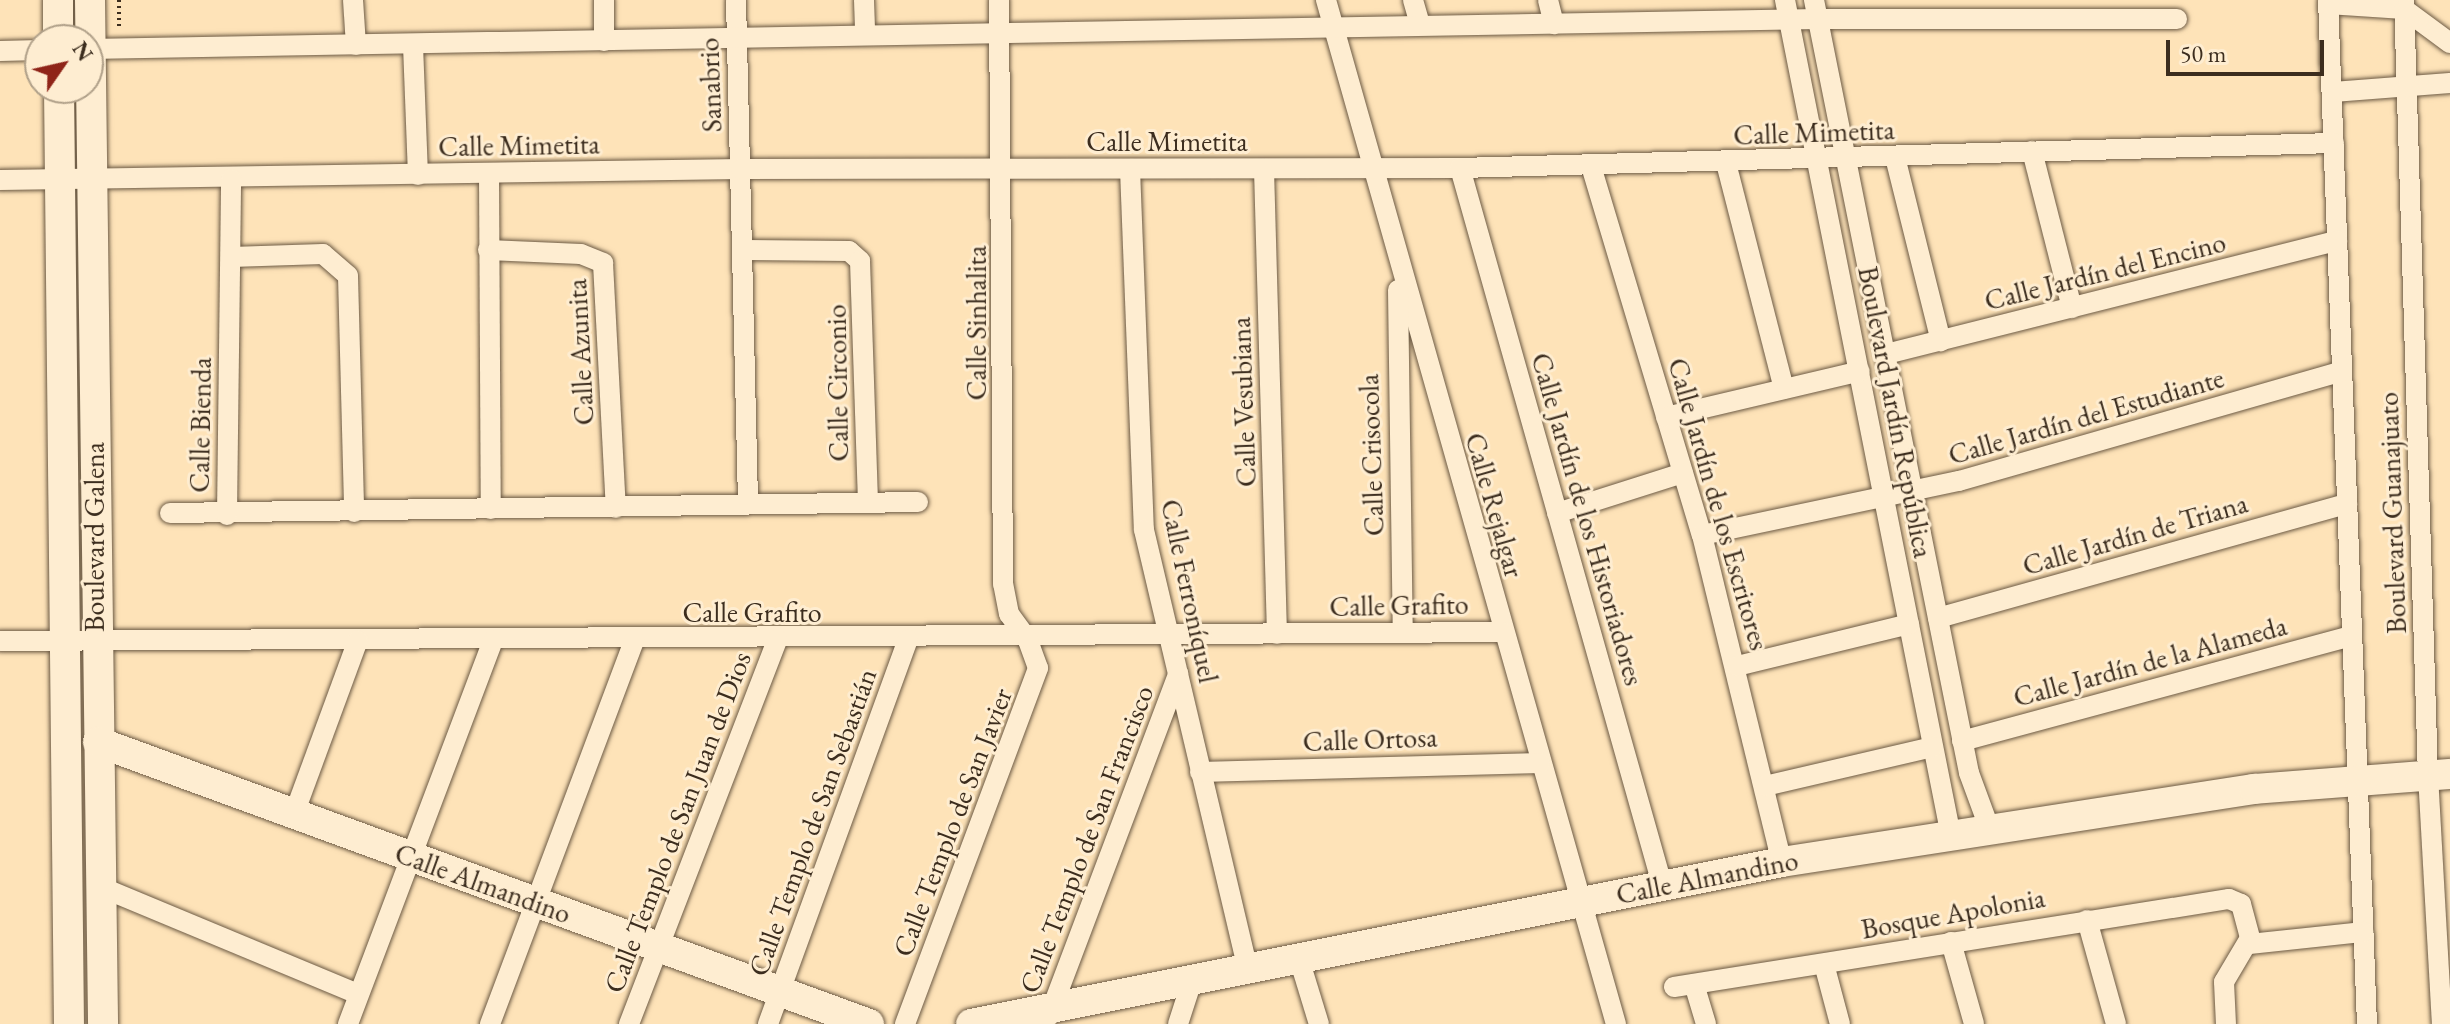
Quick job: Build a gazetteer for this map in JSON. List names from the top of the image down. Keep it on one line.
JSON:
{"streets":{"street":["Sanabrio","Calle Mimetita","Calle Jardín del Encino","Calle Sinhalita","Calle Azunita","Calle Circonio","Calle Vesubiana","Boulevard Jardín República","Calle Jardín del Estudiante","Calle Bienda","Calle Crisocola","Calle Jardín de los Escritores","Calle Rejalgar","Boulevard Guanajuato","Calle Jardín de los Historiadores","Calle Jardín de Triana","Boulevard Galena","Calle Ferroníquel","Calle Grafito","Calle Jardín de la Alameda","Calle Ortosa","Calle Templo de San Juan de Dios","Calle Templo de San Sebastián","Calle Templo de San Javier","Calle Templo de San Francisco","Calle Almandino","Bosque Apolonia"]},"crossings":[["Sanabrio","Calle Mimetita"],["Calle Mimetita","Calle Sinhalita"],["Calle Mimetita","Calle Vesubiana"],["Calle Mimetita","Boulevard Jardín República"],["Calle Mimetita","Calle Bienda"],["Calle Mimetita","Calle Jardín de los Escritores"],["Calle Mimetita","Calle Rejalgar"],["Calle Mimetita","Boulevard Guanajuato"],["Calle Mimetita","Calle Jardín de los Historiadores"],["Calle Mimetita","Boulevard Galena"],["Calle Mimetita","Calle Ferroníquel"],["Calle Jardín del Encino","Boulevard Jardín República"],["Calle Jardín del Encino","Boulevard Guanajuato"],["Calle Sinhalita","Calle Grafito"],["Calle Sinhalita","Calle Templo de San Javier"],["Calle Azunita","Calle Circonio"],["Calle Vesubiana","Calle Grafito"],["Boulevard Jardín República","Calle Jardín del Estudiante"],["Boulevard Jardín República","Calle Jardín de Triana"],["Boulevard Jardín República","Calle Jardín de la Alameda"],["Boulevard Jardín República","Calle Almandino"],["Calle Jardín del Estudiante","Calle Jardín de los Escritores"],["Calle Jardín del Estudiante","Boulevard Guanajuato"],["Calle Crisocola","Calle Rejalgar"],["Calle Crisocola","Calle Grafito"],["Calle Jardín de los Escritores","Calle Almandino"],["Calle Rejalgar","Calle Grafito"],["Calle Rejalgar","Calle Ortosa"],["Calle Rejalgar","Calle Almandino"],["Boulevard Guanajuato","Calle Jardín de Triana"],["Boulevard Guanajuato","Calle Jardín de la Alameda"],["Boulevard Guanajuato","Calle Almandino"],["Calle Jardín de los Historiadores","Calle Almandino"],["Boulevard Galena","Calle Grafito"],["Boulevard Galena","Calle Almandino"],["Calle Ferroníquel","Calle Grafito"],["Calle Ferroníquel","Calle Ortosa"],["Calle Ferroníquel","Calle Templo de San Francisco"],["Calle Ferroníquel","Calle Almandino"],["Calle Grafito","Calle Templo de San Juan de Dios"],["Calle Grafito","Calle Templo de San Sebastián"],["Calle Grafito","Calle Templo de San Javier"],["Calle Templo de San Juan de Dios","Calle Almandino"],["Calle Templo de San Sebastián","Calle Almandino"],["Calle Templo de San Francisco","Calle Almandino"]],"scale_bar":"50 m","north":"top right"}
